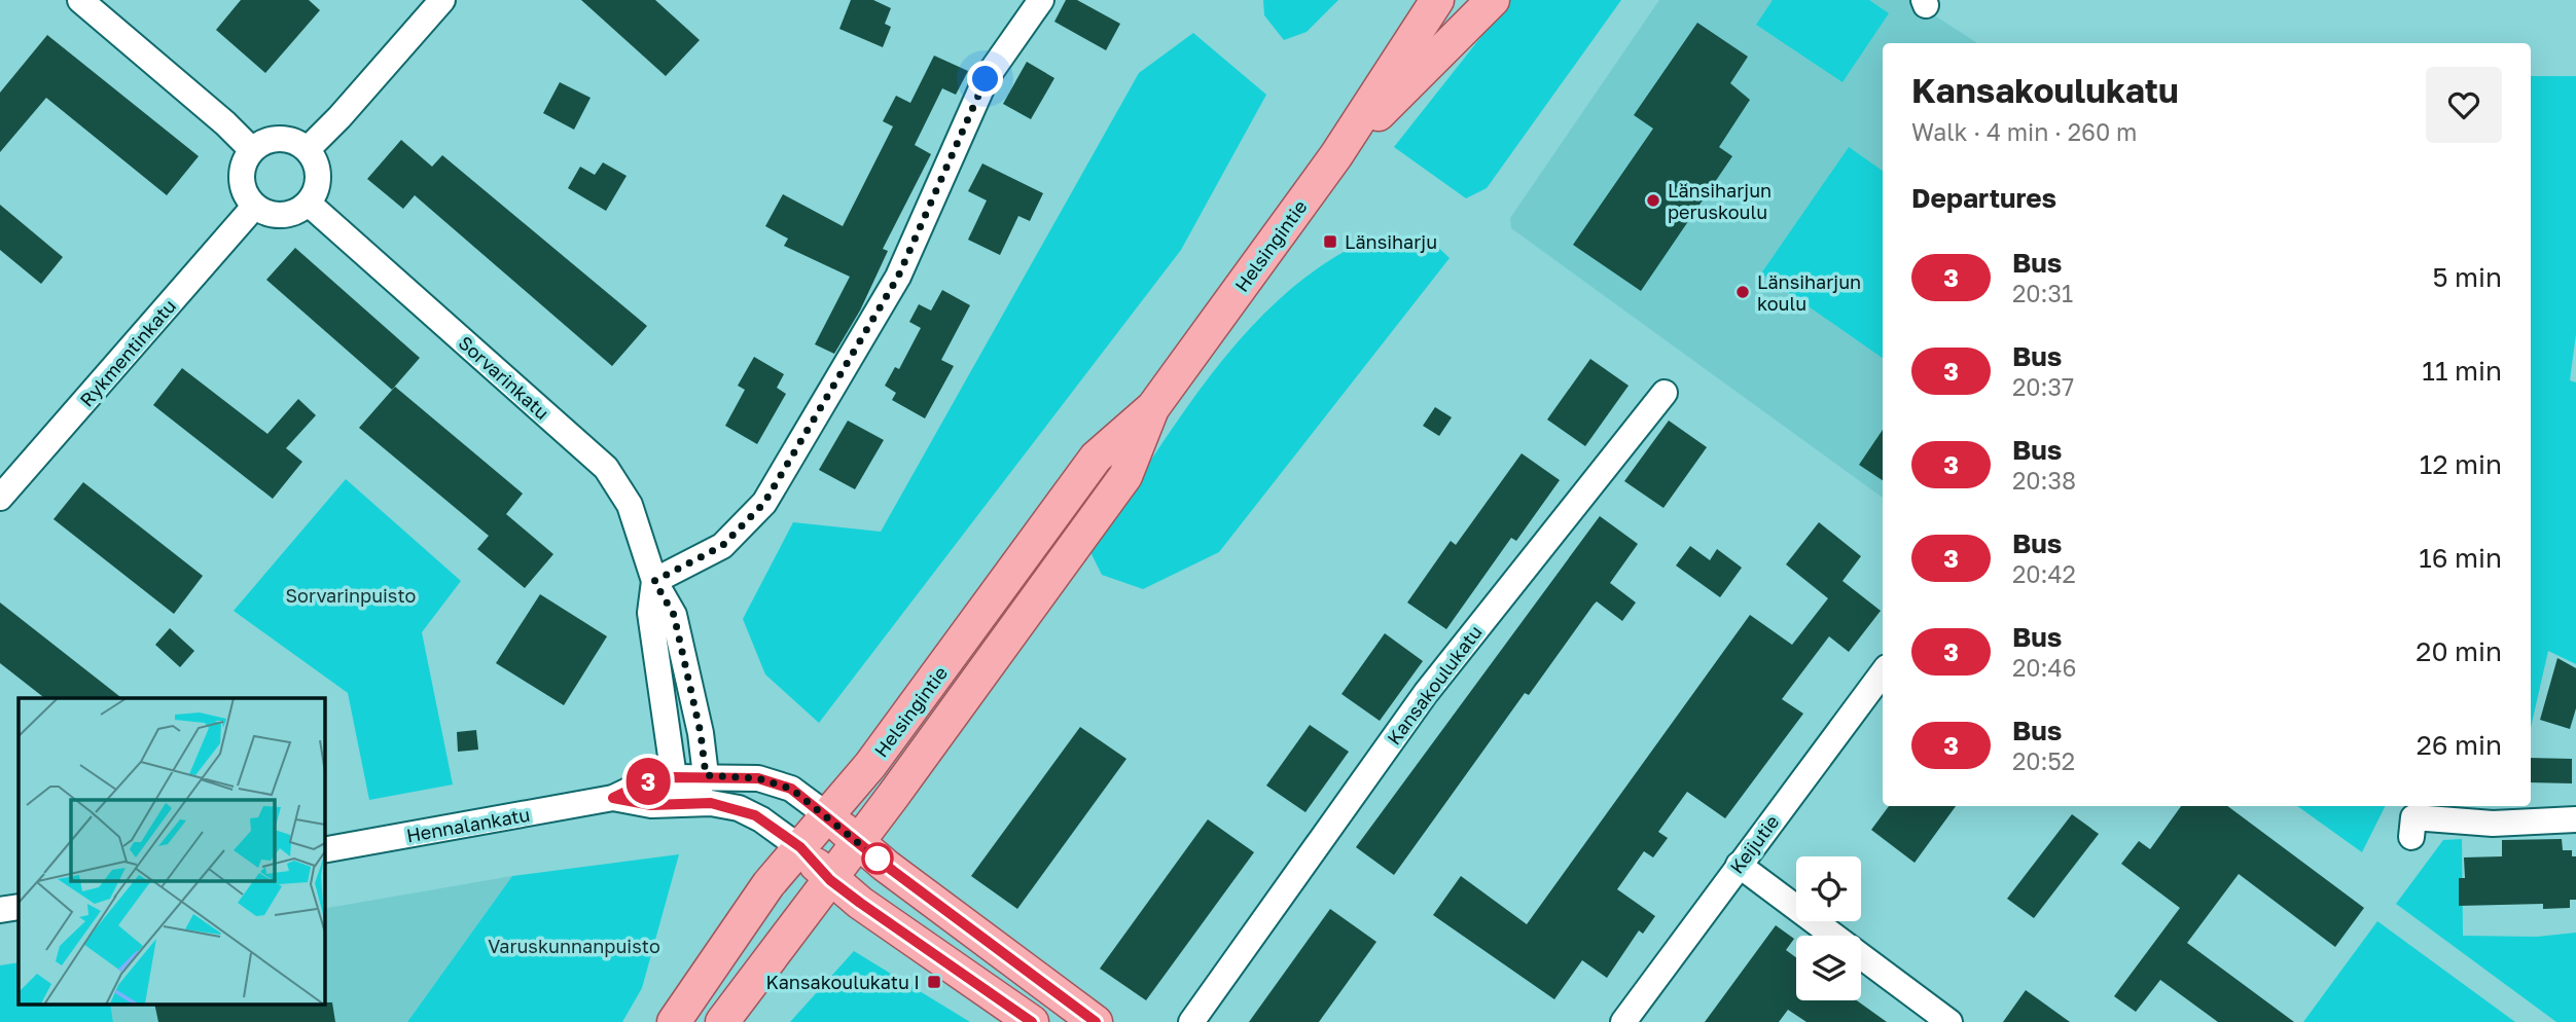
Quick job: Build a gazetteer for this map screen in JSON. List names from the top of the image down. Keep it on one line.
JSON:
{"streets":{"main road":["Helsingintie","Hennalankatu"],"street":["Rykmentinkatu","Sorvarinkatu","Kansakoulukatu","Keijutie"]},"crossings":[["Helsingintie","Hennalankatu"],["Rykmentinkatu","Sorvarinkatu"],["Sorvarinkatu","Hennalankatu"]],"parks":["Sorvarinpuisto","Varuskunnanpuisto"],"places":{"other":["Länsiharjun peruskoulu","Länsiharjun koulu"],"transit":["Länsiharju","Kansakoulukatu I"]},"lines":["bus line 3"],"page":{"on_map":"3","heading":[["Kansakoulukatu","Walk · 4 min · 260 m"],"Departures"],"list":[{"mark":"3","name":"Bus","note":"20:31","value":"5 min"},{"mark":"3","name":"Bus","note":"20:37","value":"11 min"},{"mark":"3","name":"Bus","note":"20:38","value":"12 min"},{"mark":"3","name":"Bus","note":"20:42","value":"16 min"},{"mark":"3","name":"Bus","note":"20:46","value":"20 min"},{"mark":"3","name":"Bus","note":"20:52","value":"26 min"}]}}
